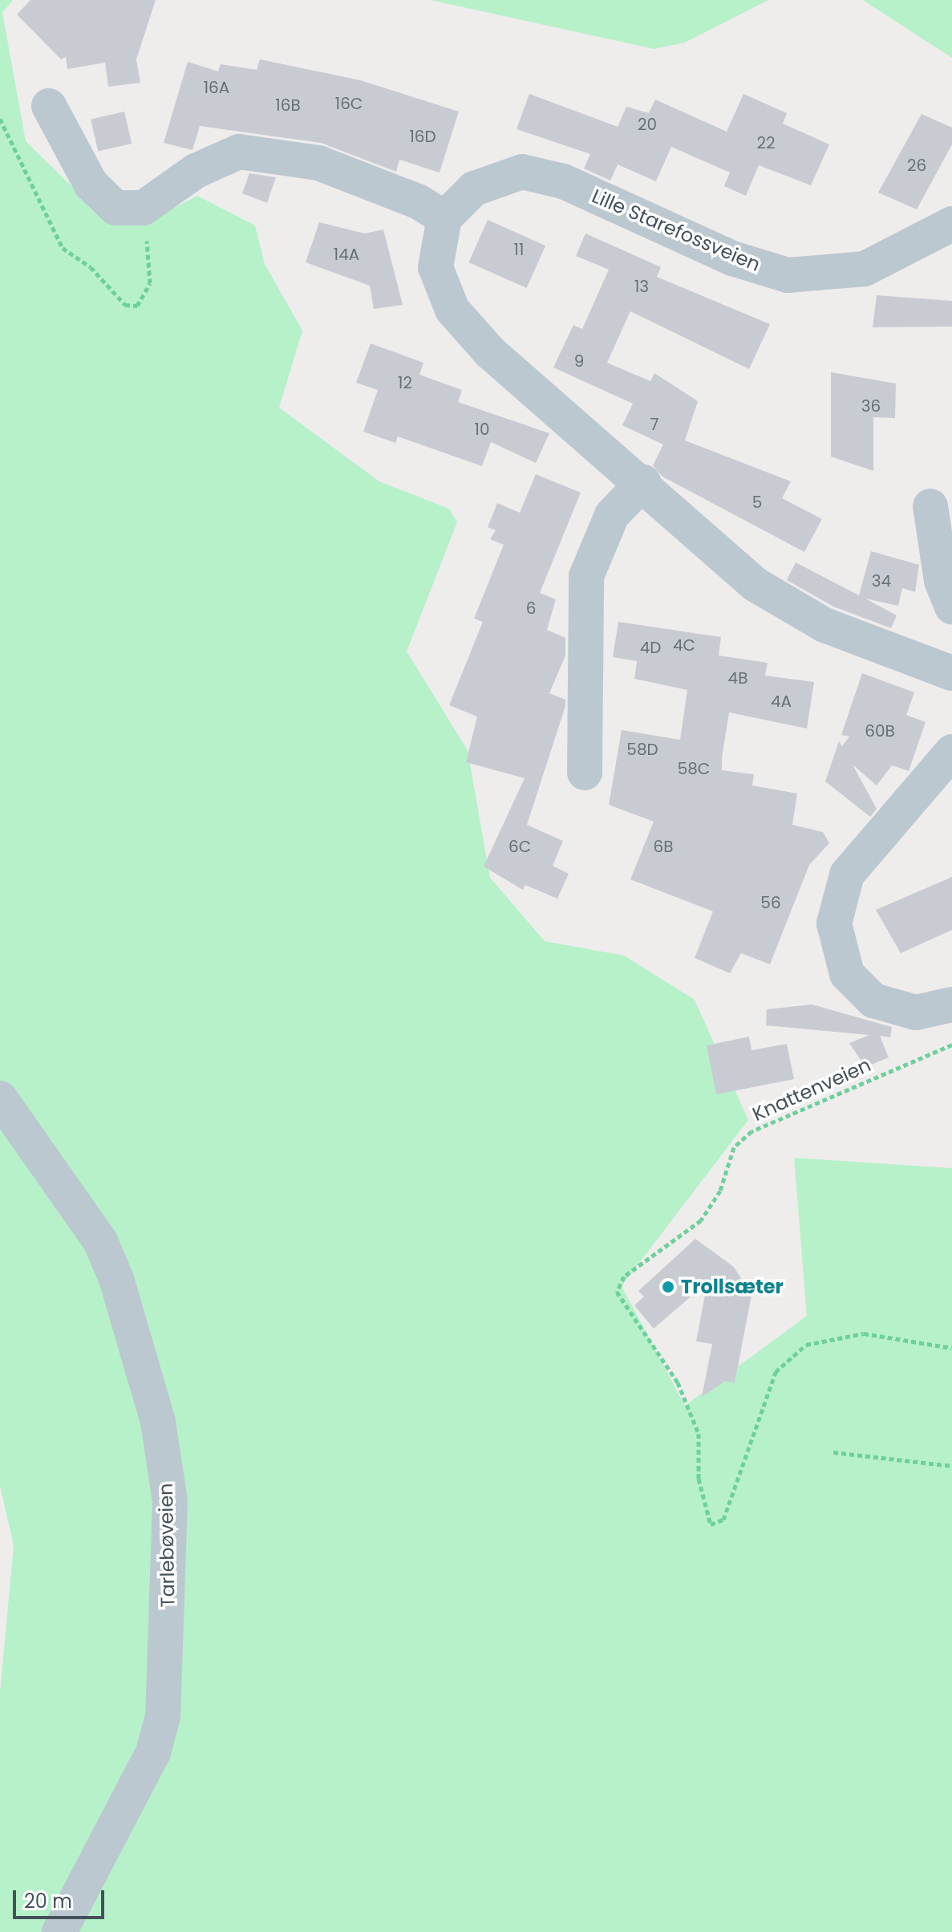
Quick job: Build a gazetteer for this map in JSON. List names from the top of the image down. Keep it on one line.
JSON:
{"streets":{"street":["Lille Starefossveien","Tarlebøveien"],"path":["Knattenveien"]},"places":["Trollsæter"],"house_numbers":["16A","16C","16B","20","16D","22","26","11","14A","13","9","12","36","7","10","5","34","6","4C","4D","4B","4A","60B","58D","58C","6C","6B","56"],"scale_bar":"20 m"}
